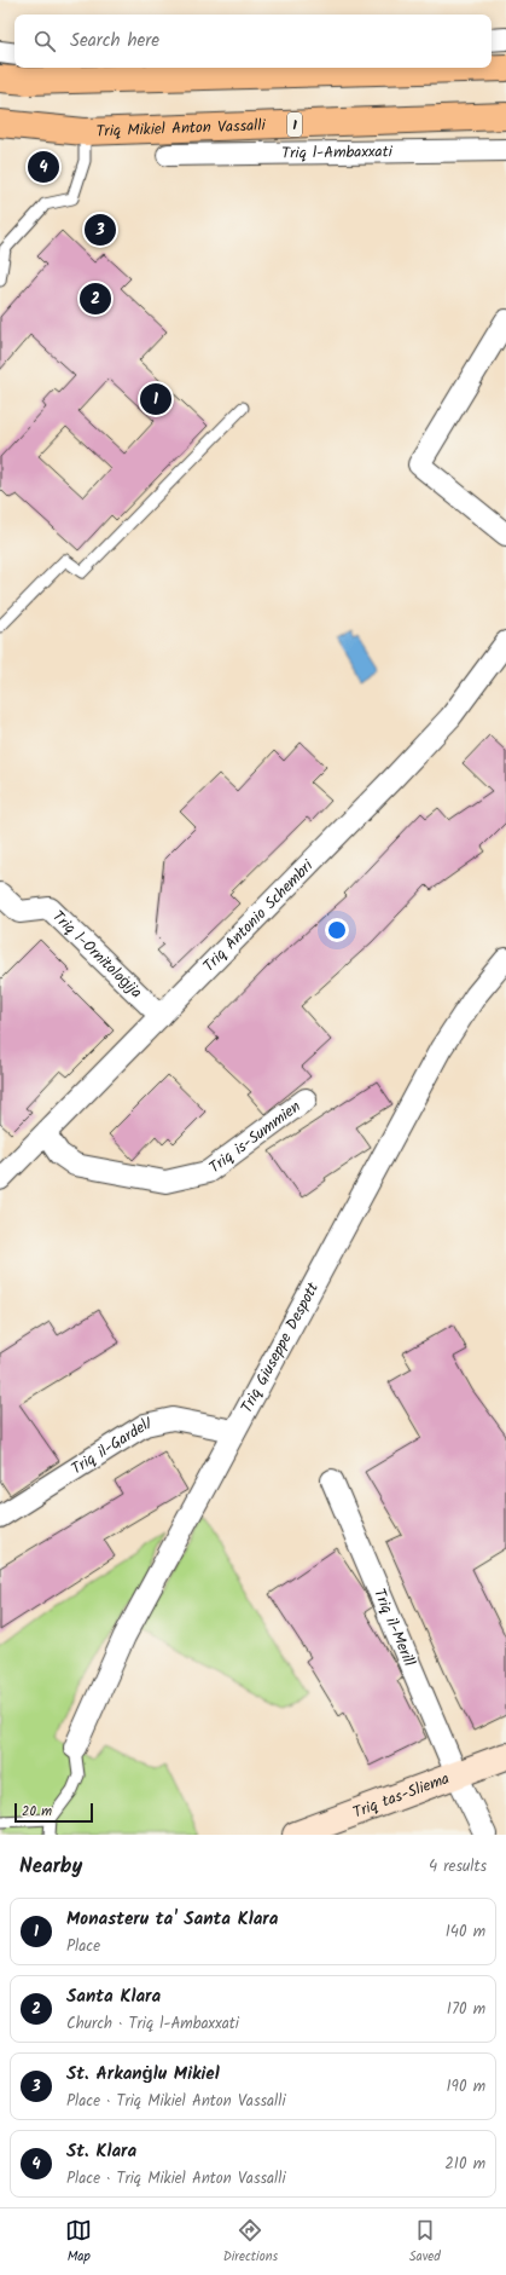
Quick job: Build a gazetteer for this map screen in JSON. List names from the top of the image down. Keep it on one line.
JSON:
{"streets":{"highway":["1","Triq Mikiel Anton Vassalli"],"main road":["Triq tas-Sliema"],"street":["Triq l-Ambaxxati","Triq Antonio Schembri","Triq l-Ornitoloġija","Triq is-Summien","Triq Giuseppe Despott","Triq il-Gardell","Triq il-Merill"]},"crossings":[["Triq Antonio Schembri","Triq l-Ornitoloġija"],["Triq Antonio Schembri","Triq is-Summien"],["Triq Giuseppe Despott","Triq il-Gardell"],["Triq il-Merill","Triq tas-Sliema"]],"scale_bar":"20 m","page":{"search":"Search here","pins":["4","3","2","1"],"scale":"20 m","heading":["Nearby","4 results"],"list":[{"mark":"1","name":"Monasteru ta' Santa Klara","note":"Place","value":"140 m"},{"mark":"2","name":"Santa Klara","note":"Church · Triq l-Ambaxxati","value":"170 m"},{"mark":"3","name":"St. Arkanġlu Mikiel","note":"Place · Triq Mikiel Anton Vassalli","value":"190 m"},{"mark":"4","name":"St. Klara","note":"Place · Triq Mikiel Anton Vassalli","value":"210 m"}],"nav":["Map","Directions","Saved"]}}
